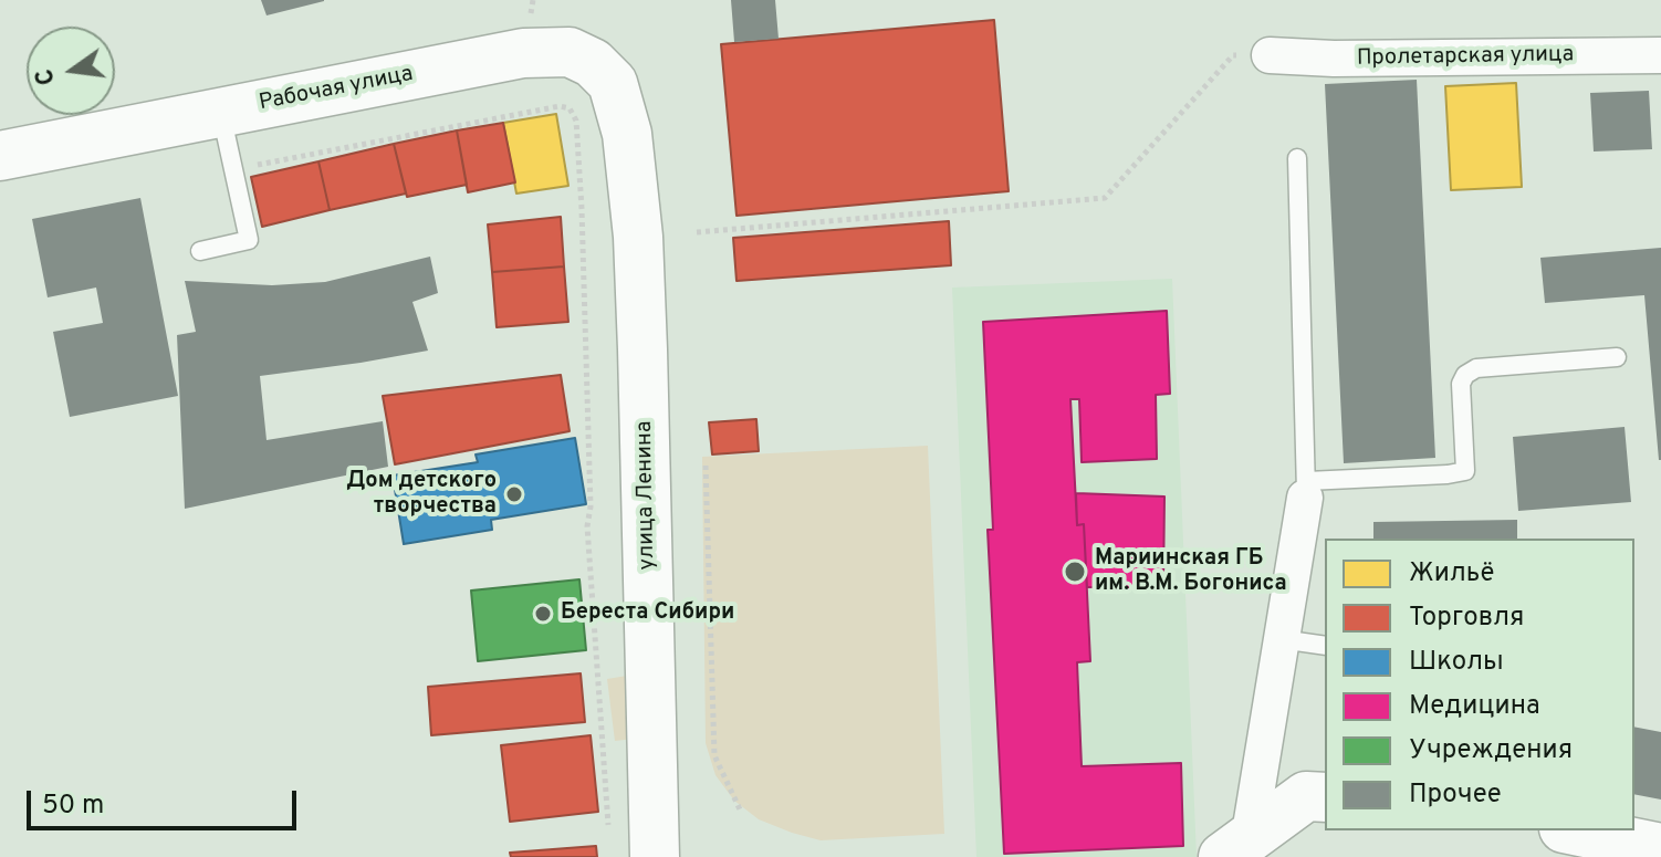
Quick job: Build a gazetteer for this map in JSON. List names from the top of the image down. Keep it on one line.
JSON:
{"streets":{"main road":["Рабочая улица","улица Ленина"],"street":["Пролетарская улица"]},"crossings":[["Рабочая улица","улица Ленина"]],"places":["Дом детского творчества","Мариинская ГБ им. В.М. Богониса","Береста Сибири"],"legend":["Жильё","Торговля","Школы","Медицина","Учреждения","Прочее"],"scale_bar":"50 m","north":"left"}
